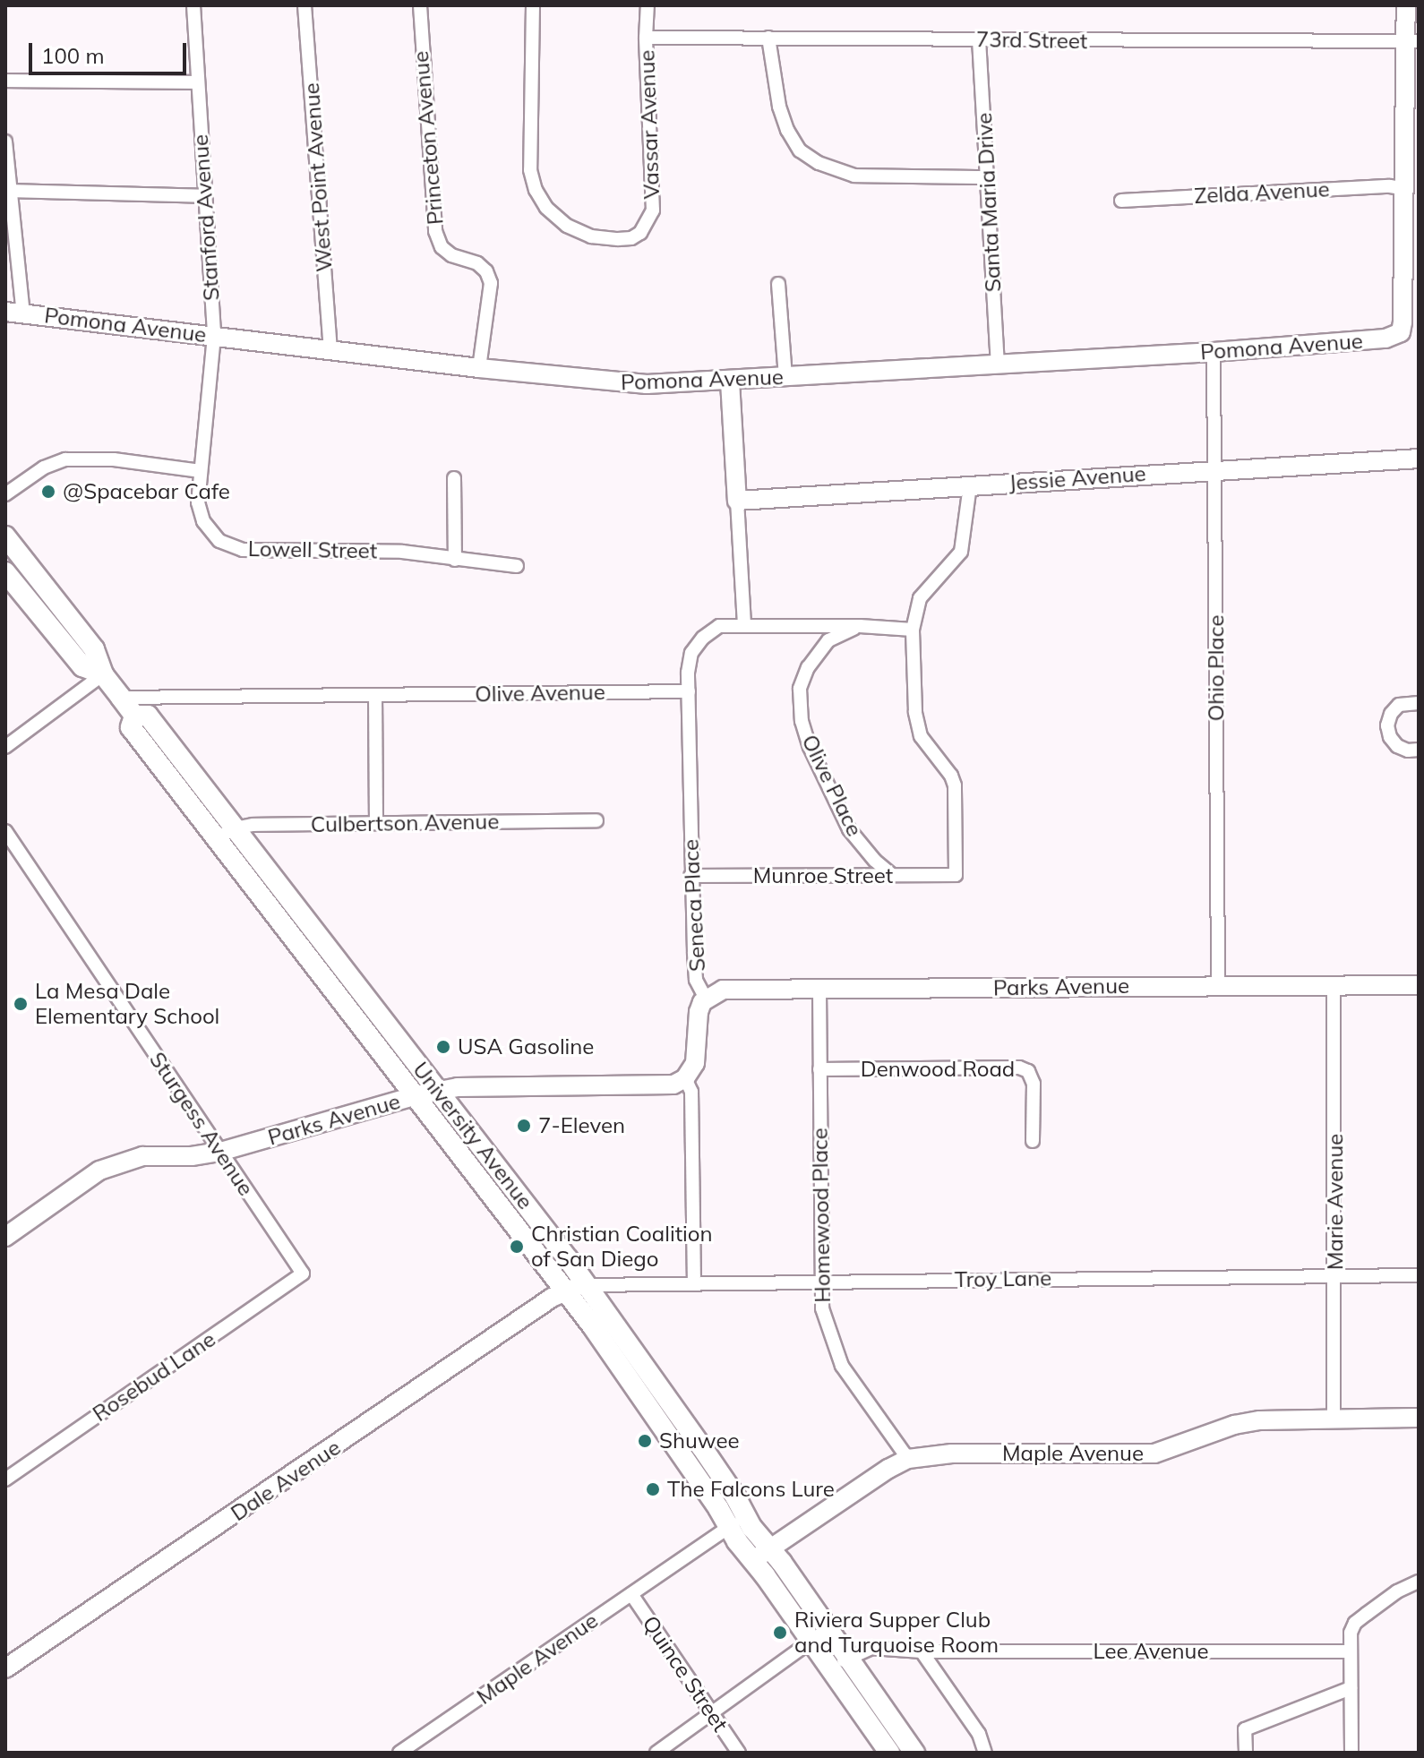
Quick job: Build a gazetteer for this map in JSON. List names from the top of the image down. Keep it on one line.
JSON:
{"streets":{"main road":["University Avenue"],"street":["73rd Street","Vassar Avenue","Princeton Avenue","West Point Avenue","Zelda Avenue","Santa Maria Drive","Stanford Avenue","Pomona Avenue","Jessie Avenue","Lowell Street","Ohio Place","Olive Avenue","Olive Place","Culbertson Avenue","Munroe Street","Seneca Place","Parks Avenue","Denwood Road","Sturgess Avenue","Marie Avenue","Homewood Place","Troy Lane","Rosebud Lane","Maple Avenue","Dale Avenue","Lee Avenue","Quince Street"]},"crossings":[["73rd Street","Vassar Avenue"],["73rd Street","Santa Maria Drive"],["Princeton Avenue","Pomona Avenue"],["West Point Avenue","Pomona Avenue"],["Zelda Avenue","Pomona Avenue"],["Santa Maria Drive","Pomona Avenue"],["Stanford Avenue","Pomona Avenue"],["Stanford Avenue","Lowell Street"],["Pomona Avenue","Ohio Place"],["Jessie Avenue","Ohio Place"],["Ohio Place","Parks Avenue"],["Olive Avenue","Seneca Place"],["Olive Avenue","University Avenue"],["Olive Place","Munroe Street"],["Culbertson Avenue","University Avenue"],["Munroe Street","Seneca Place"],["Seneca Place","Parks Avenue"],["Parks Avenue","Sturgess Avenue"],["Parks Avenue","University Avenue"],["Parks Avenue","Marie Avenue"],["Parks Avenue","Homewood Place"],["Denwood Road","Homewood Place"],["Sturgess Avenue","Rosebud Lane"],["University Avenue","Troy Lane"],["University Avenue","Maple Avenue"],["University Avenue","Dale Avenue"],["University Avenue","Lee Avenue"],["Marie Avenue","Troy Lane"],["Marie Avenue","Maple Avenue"],["Homewood Place","Troy Lane"],["Homewood Place","Maple Avenue"],["Maple Avenue","Quince Street"]],"places":["@Spacebar Cafe","La Mesa Dale Elementary School","USA Gasoline","7-Eleven","Christian Coalition of San Diego","Shuwee","The Falcons Lure","Riviera Supper Club and Turquoise Room"],"scale_bar":"100 m"}
